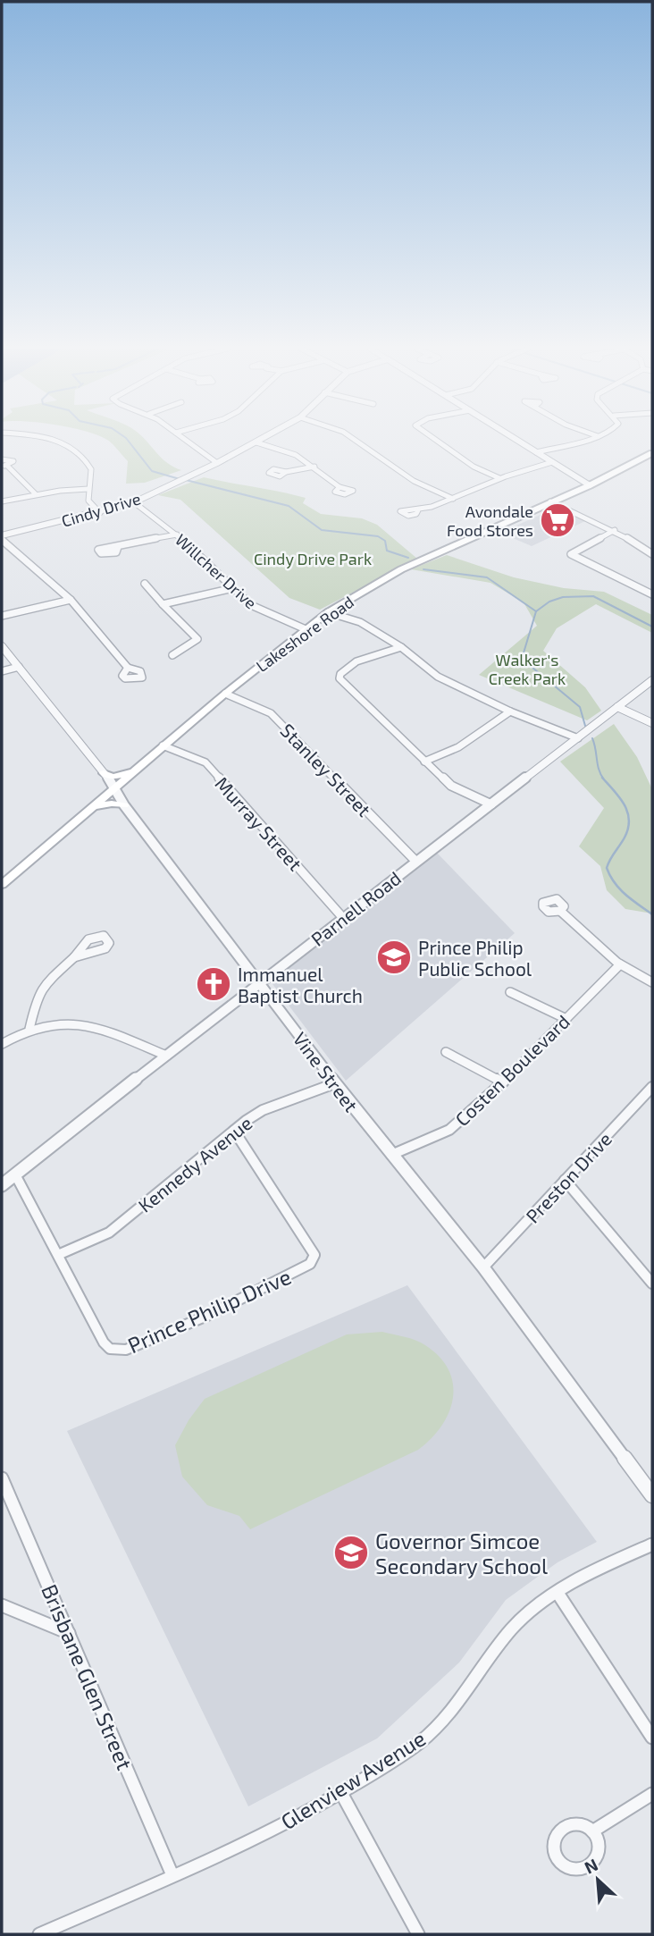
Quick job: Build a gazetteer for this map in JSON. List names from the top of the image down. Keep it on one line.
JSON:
{"streets":{"main road":["Lakeshore Road"],"street":["Cindy Drive","Willcher Drive","Stanley Street","Murray Street","Parnell Road","Costen Boulevard","Vine Street","Kennedy Avenue","Preston Drive","Prince Philip Drive","Brisbane Glen Street","Glenview Avenue"]},"crossings":[["Cindy Drive","Willcher Drive"],["Willcher Drive","Lakeshore Road"],["Lakeshore Road","Stanley Street"],["Lakeshore Road","Murray Street"],["Lakeshore Road","Vine Street"],["Stanley Street","Parnell Road"],["Murray Street","Parnell Road"],["Parnell Road","Vine Street"],["Parnell Road","Prince Philip Drive"],["Costen Boulevard","Vine Street"],["Vine Street","Kennedy Avenue"],["Vine Street","Preston Drive"],["Kennedy Avenue","Prince Philip Drive"],["Brisbane Glen Street","Glenview Avenue"]],"parks":["Cindy Drive Park","Walker's Creek Park"],"places":{"supermarket":["Avondale Food Stores"],"school or university":["Prince Philip Public School","Governor Simcoe Secondary School"],"church":["Immanuel Baptist Church"]},"north":"top left"}
